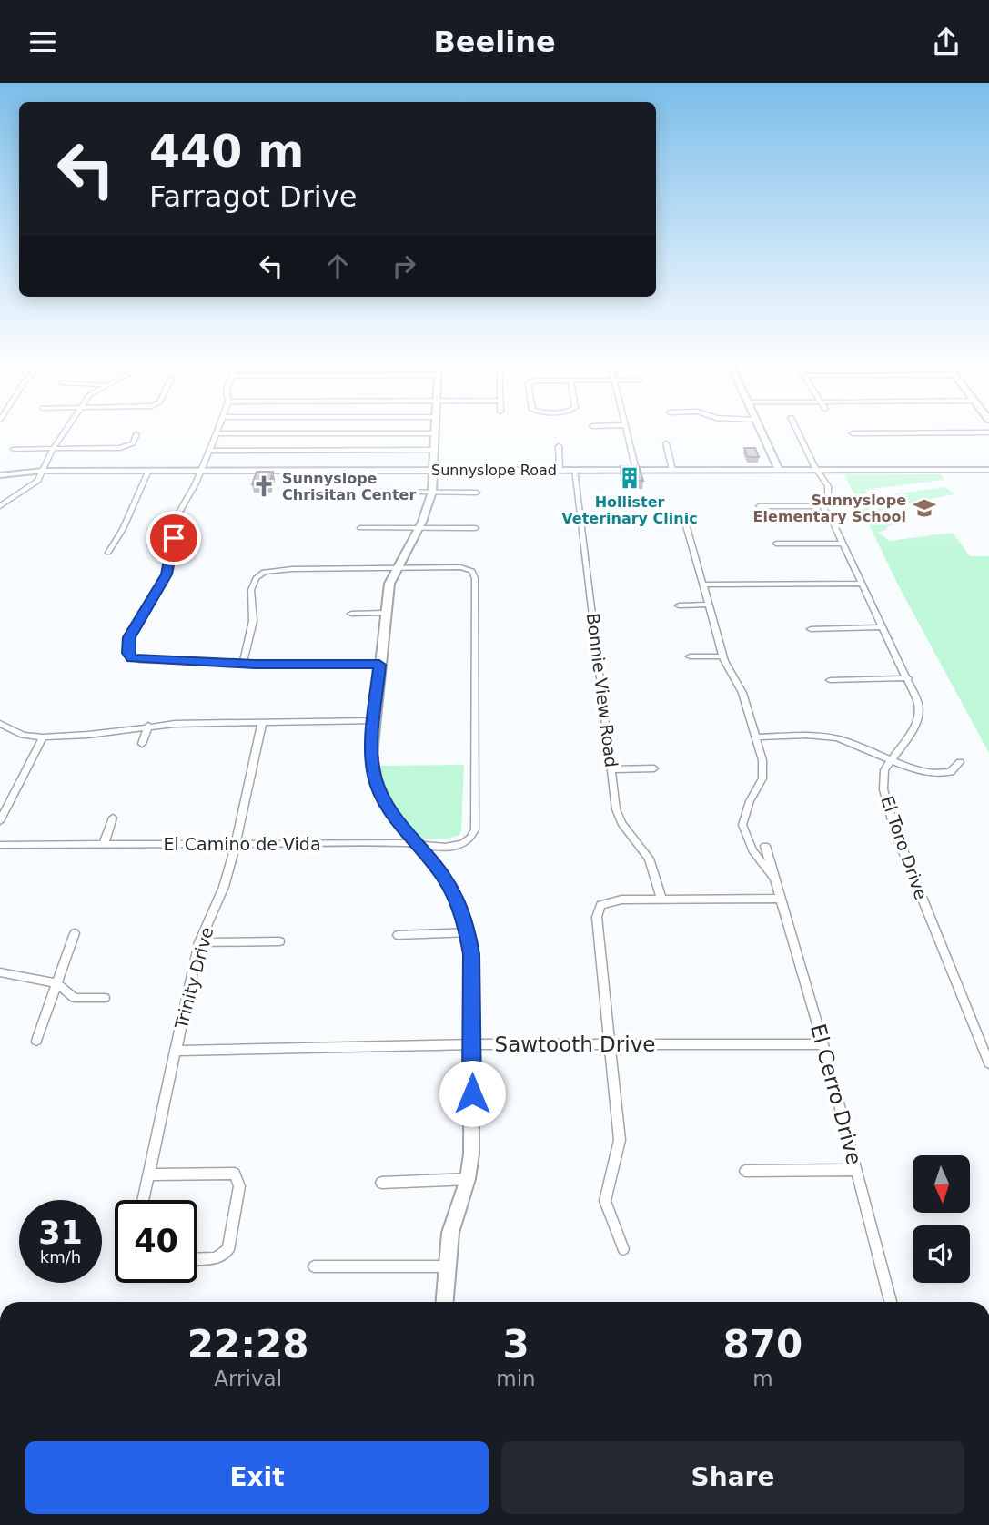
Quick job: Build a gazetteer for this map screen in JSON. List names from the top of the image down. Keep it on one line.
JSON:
{"streets":{"street":["Sunnyslope Road","Bonnie View Road","El Camino de Vida","El Toro Drive","Trinity Drive","Sawtooth Drive","El Cerro Drive"]},"crossings":[["Sunnyslope Road","Bonnie View Road"],["El Camino de Vida","Trinity Drive"],["Trinity Drive","Sawtooth Drive"],["Sawtooth Drive","El Cerro Drive"]],"places":{"building":["Hollister Veterinary Clinic"],"church":["Sunnyslope Chrisitan Center"],"school or university":["Sunnyslope Elementary School"]},"north":"bottom","page":{"header":"Beeline","turn":["440 m","Farragot Drive"],"speed":"31 km/h","limit":"40","eta":["22:28","Arrival","3","min","870","m"],"buttons":["Exit","Share"]}}
